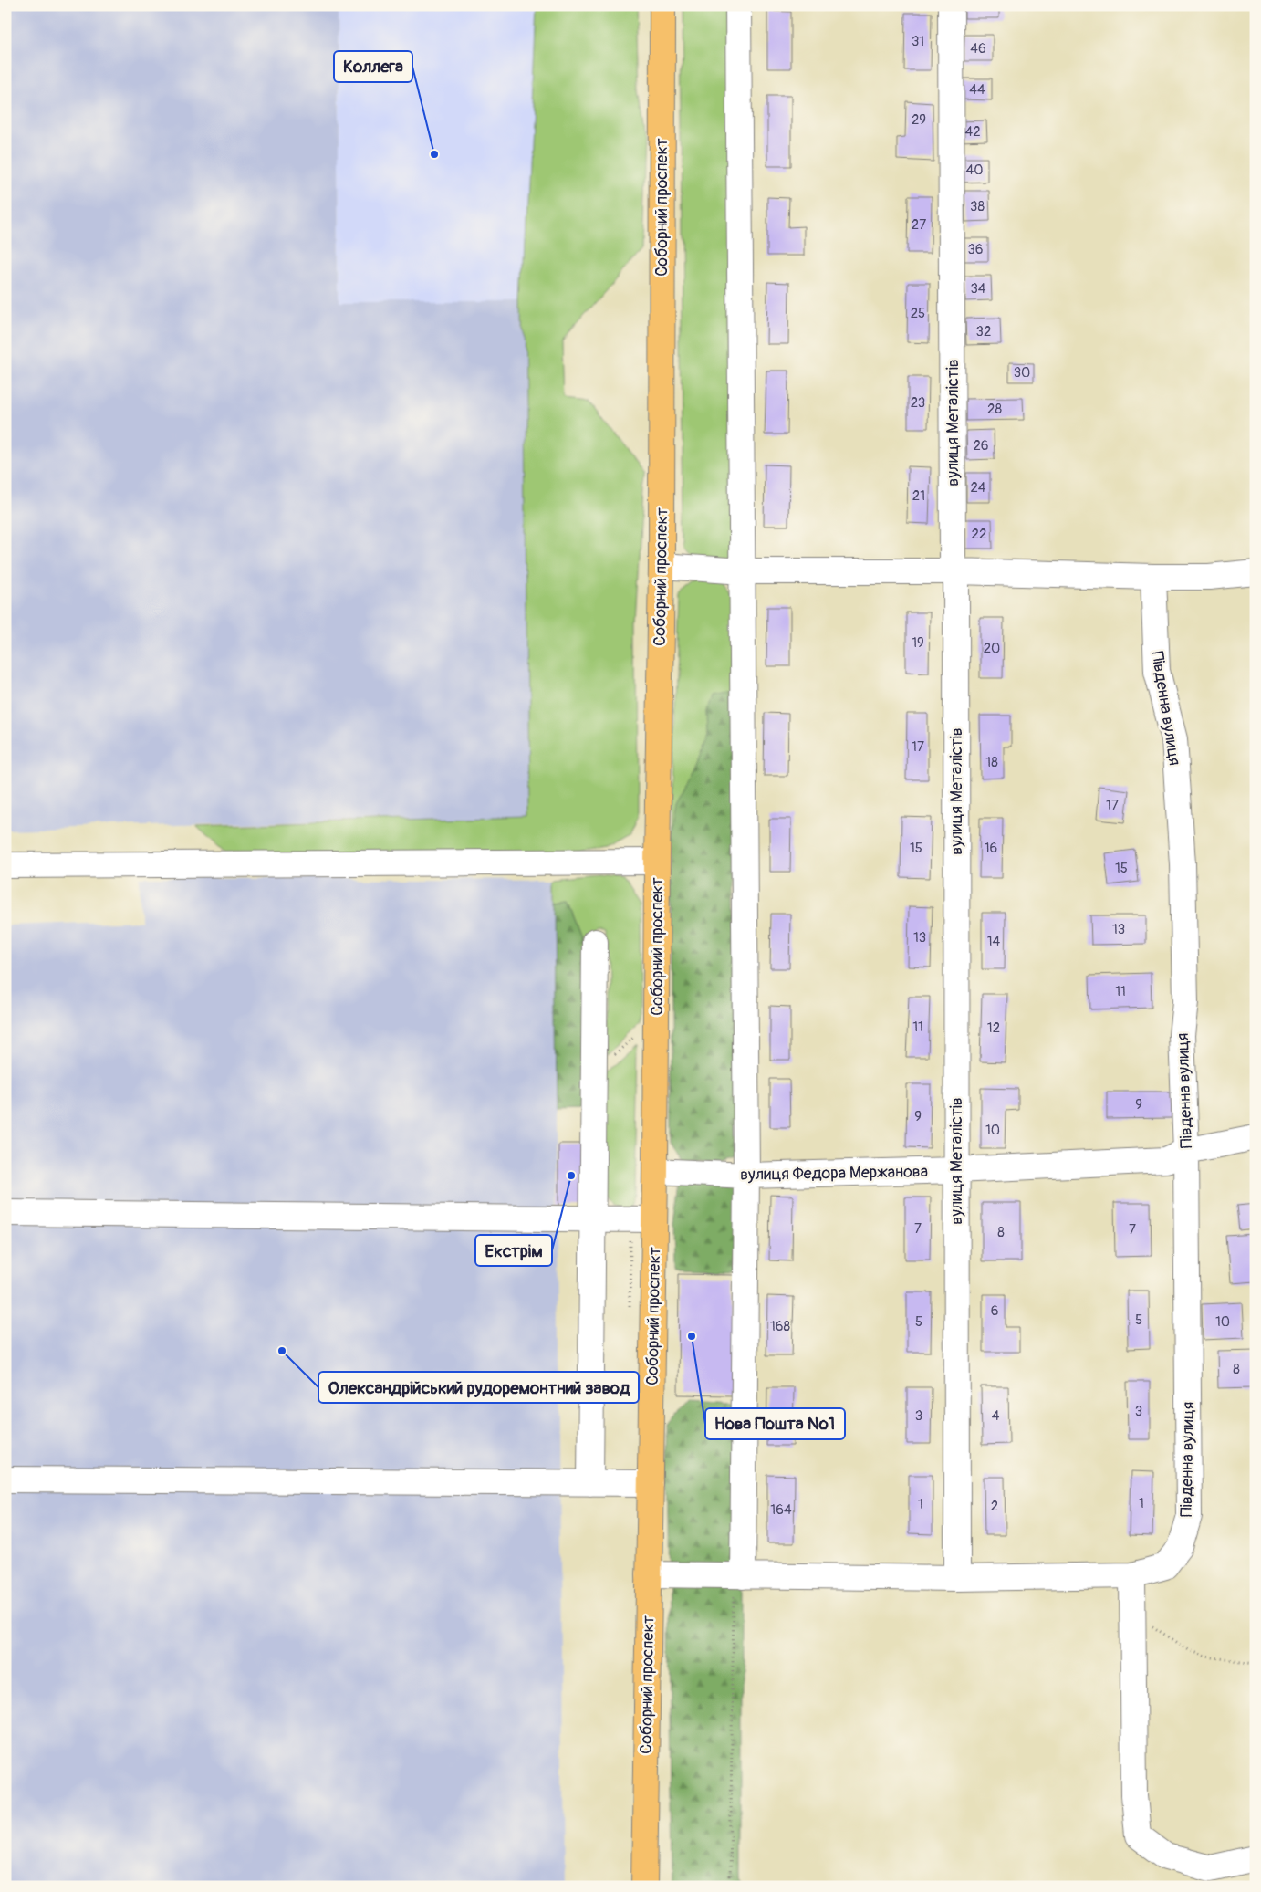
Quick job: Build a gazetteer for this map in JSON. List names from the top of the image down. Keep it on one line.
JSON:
{"streets":{"main road":["Соборний проспект"],"street":["вулиця Металістів","Південна вулиця","вулиця Федора Мержанова"]},"crossings":[["Соборний проспект","Південна вулиця"],["Соборний проспект","вулиця Федора Мержанова"],["вулиця Металістів","Південна вулиця"],["вулиця Металістів","вулиця Федора Мержанова"],["Південна вулиця","вулиця Федора Мержанова"]],"places":["Коллега","Екстрім","Нова Пошта №1","Олександрійський рудоремонтний завод"],"house_numbers":["31","46","44","29","42","40","38","27","36","34","25","32","30","23","28","26","24","21","22","19","20","17","18","17","15","16","15","13","13","14","11","11","12","9","9","10","7","7","8","6","5","5","10","168","8","3","3","4","1","1","2","164"]}
